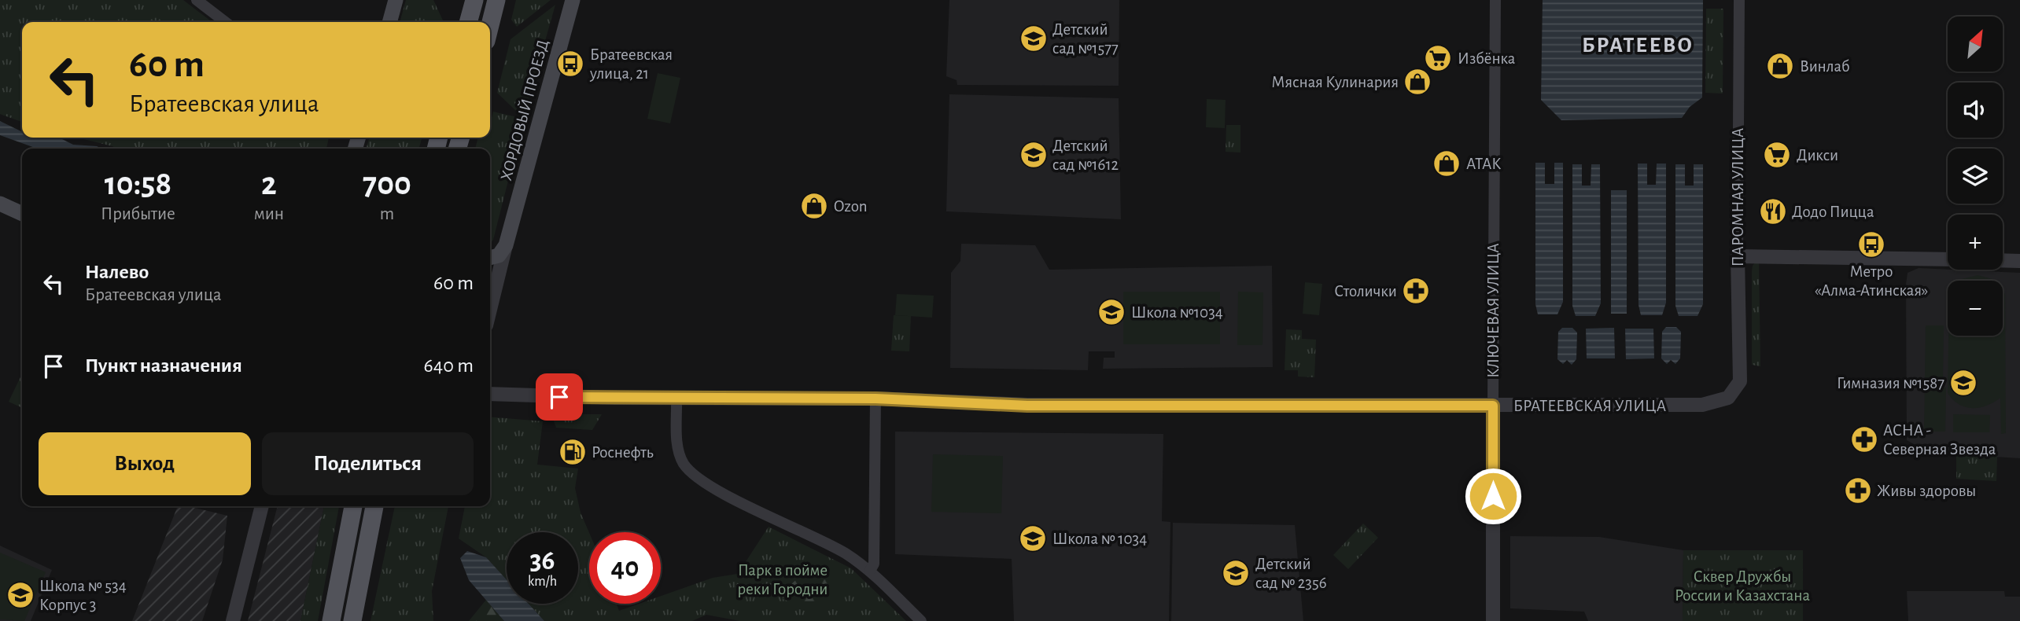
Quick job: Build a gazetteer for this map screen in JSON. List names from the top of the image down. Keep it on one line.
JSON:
{"streets":{"main road":["ХОРДОВЫЙ ПРОЕЗД"],"street":["ПАРОМНАЯ УЛИЦА","КЛЮЧЕВАЯ УЛИЦА","БРАТЕЕВСКАЯ УЛИЦА"]},"crossings":[["ПАРОМНАЯ УЛИЦА","БРАТЕЕВСКАЯ УЛИЦА"],["КЛЮЧЕВАЯ УЛИЦА","БРАТЕЕВСКАЯ УЛИЦА"]],"districts":["БРАТЕЕВО"],"parks":["Парк в пойме реки Городни","Сквер Дружбы России и Казахстана"],"places":{"school or university":["Детский сад №1577","Детский сад №1612","Школа №1034","Гимназия №1587","Школа № 1034","Детский сад № 2356","Школа № 534 Корпус 3"],"supermarket":["Избёнка","Дикси"],"bus stop":["Братеевская улица, 21","Метро «Алма-Атинская»"],"shop":["Винлаб","Мясная Кулинария","АТАК","Ozon"],"restaurant":["Додо Пицца"],"pharmacy":["Столички","АСНА - Северная Звезда","Живы здоровы"],"fuel station":["Роснефть"]},"north":"top right","page":{"map_buttons":["+","−"],"turn":["60 m","Братеевская улица"],"eta":["10:58","Прибытие","2","мин","700","m"],"list":[{"name":"Налево","note":"Братеевская улица","value":"60 m"},{"name":"Пункт назначения","value":"640 m"}],"buttons":["Выход","Поделиться"],"speed":"36 km/h","limit":"40"}}
